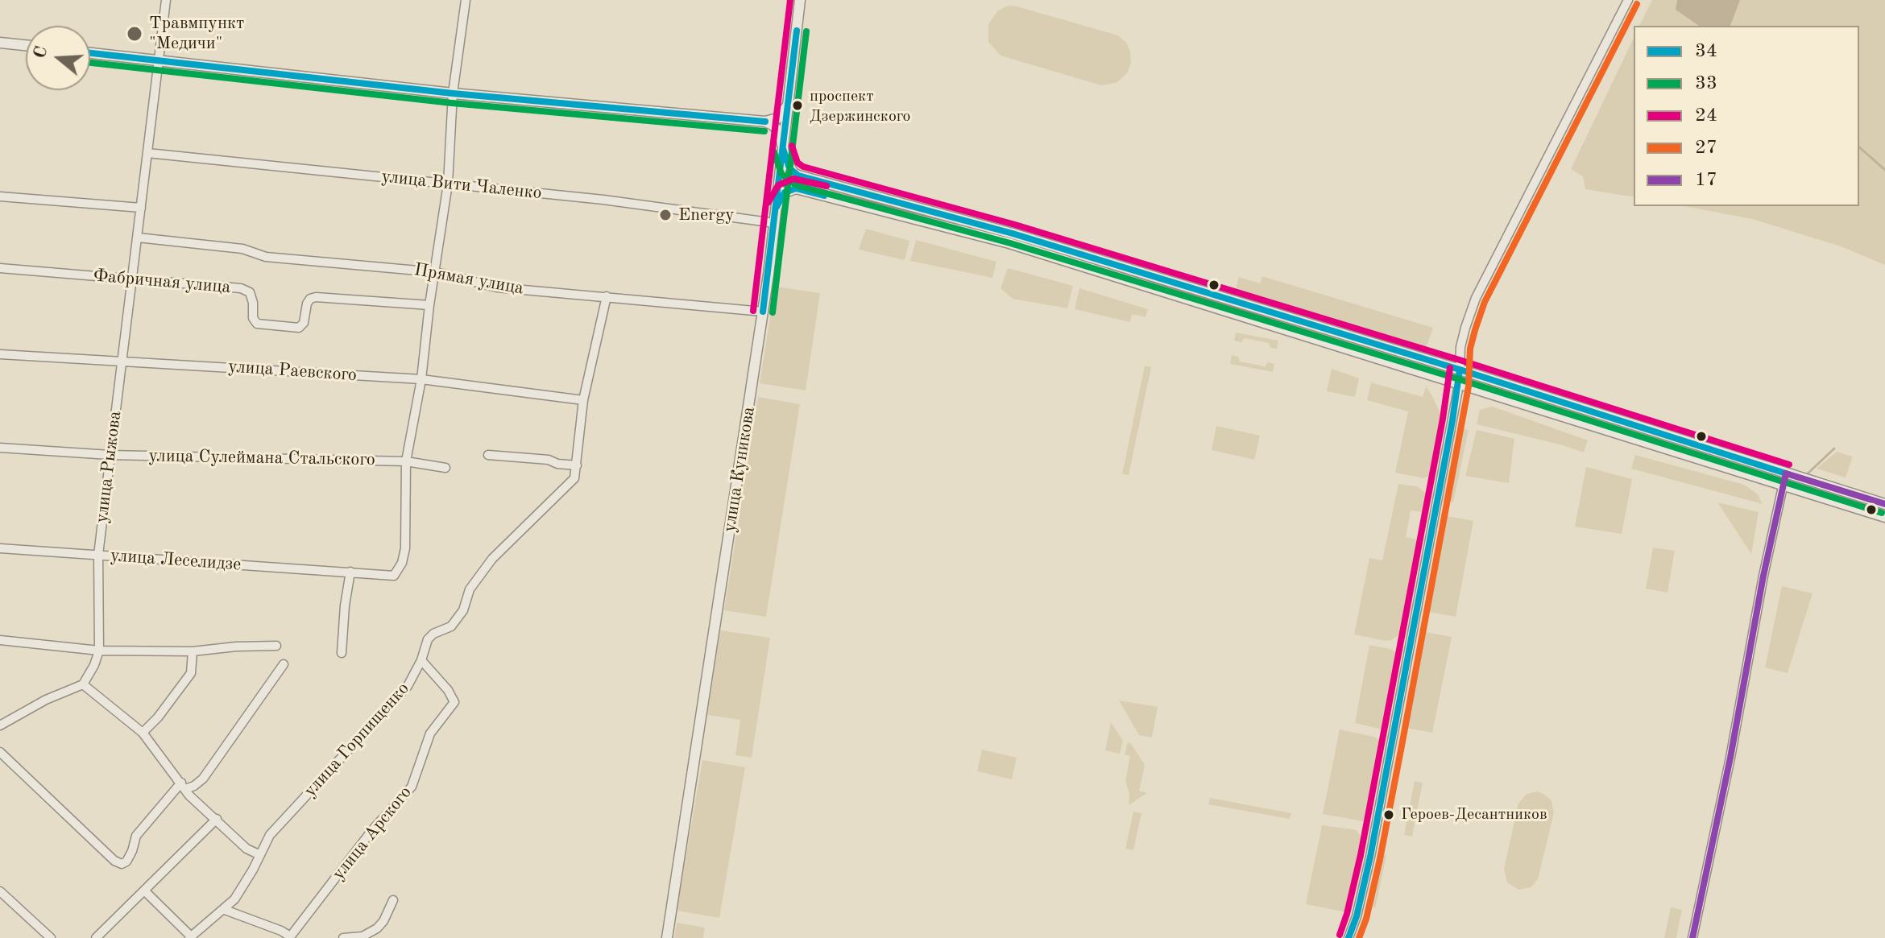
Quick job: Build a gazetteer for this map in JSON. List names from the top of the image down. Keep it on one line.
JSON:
{"streets":{"street":["улица Вити Чаленко","Прямая улица","Фабричная улица","улица Раевского","улица Сулеймана Стальского","улица Рыжова","улица Куникова","улица Леселидзе","улица Горпищенко","улица Арского"]},"crossings":[["улица Вити Чаленко","улица Рыжова"],["улица Вити Чаленко","улица Куникова"],["Прямая улица","улица Рыжова"],["Прямая улица","улица Куникова"],["Прямая улица","улица Горпищенко"],["Фабричная улица","улица Рыжова"],["улица Раевского","улица Рыжова"],["улица Раевского","улица Горпищенко"],["улица Сулеймана Стальского","улица Рыжова"],["улица Сулеймана Стальского","улица Леселидзе"],["улица Рыжова","улица Леселидзе"],["улица Горпищенко","улица Арского"]],"places":["Травмпункт \"Медичи\"","проспект Дзержинского","Energy","Героев-Десантников"],"lines":["transit line 24","transit line 27","transit line 34","transit line 33","transit line 17"],"legend":["34","33","24","27","17"],"north":"left"}
